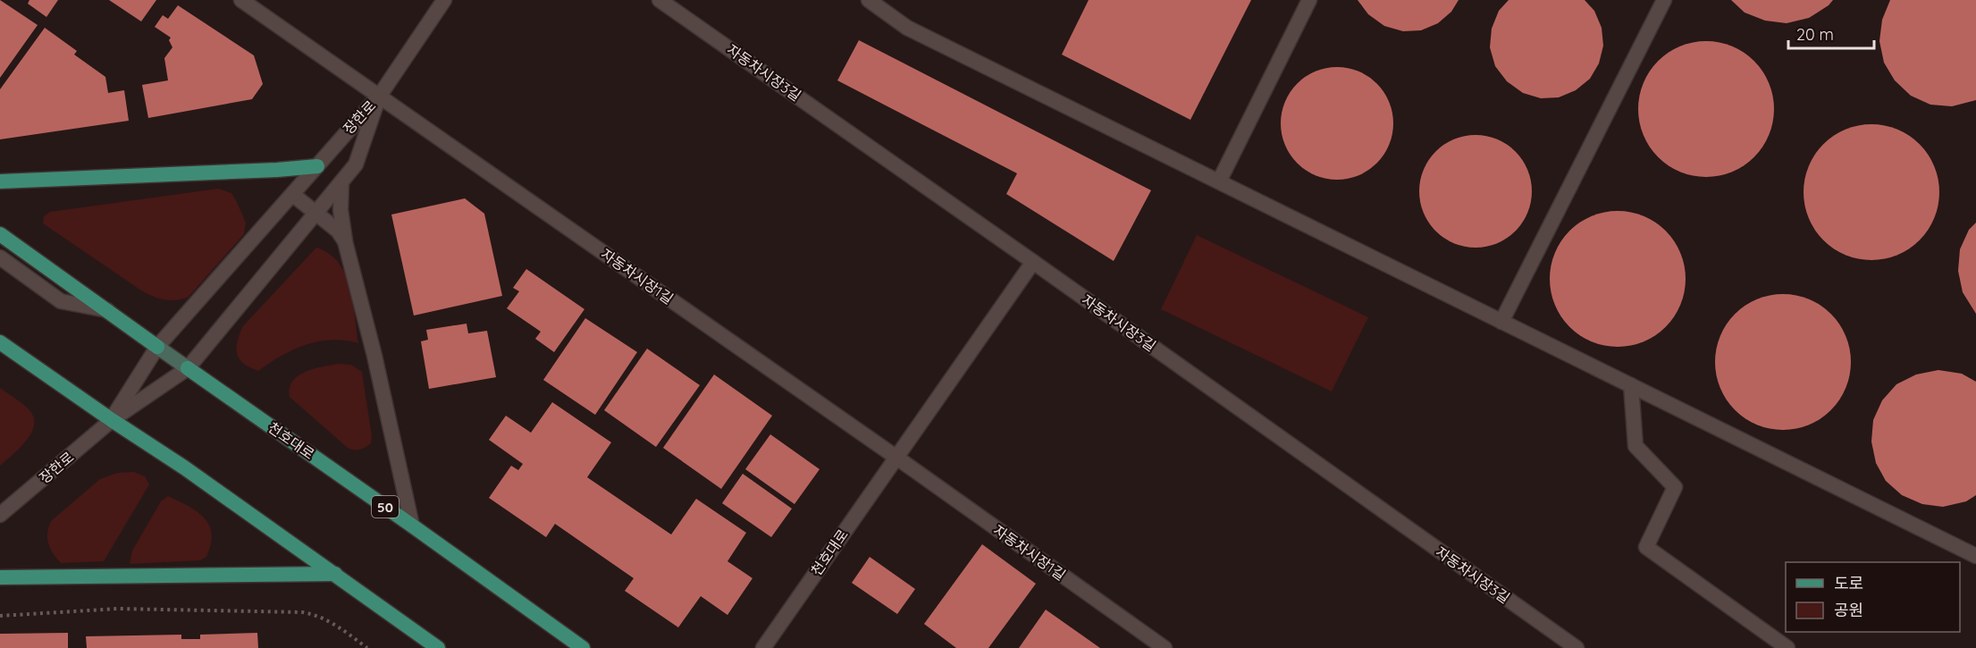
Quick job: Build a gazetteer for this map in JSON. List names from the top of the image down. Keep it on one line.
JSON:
{"streets":{"main road":["천호대로","50"],"street":["자동차시장3길","장한로","자동차시장1길"]},"crossings":[["장한로","자동차시장1길"],["장한로","천호대로"],["자동차시장1길","천호대로"]],"legend":["도로","공원"],"scale_bar":"20 m"}
